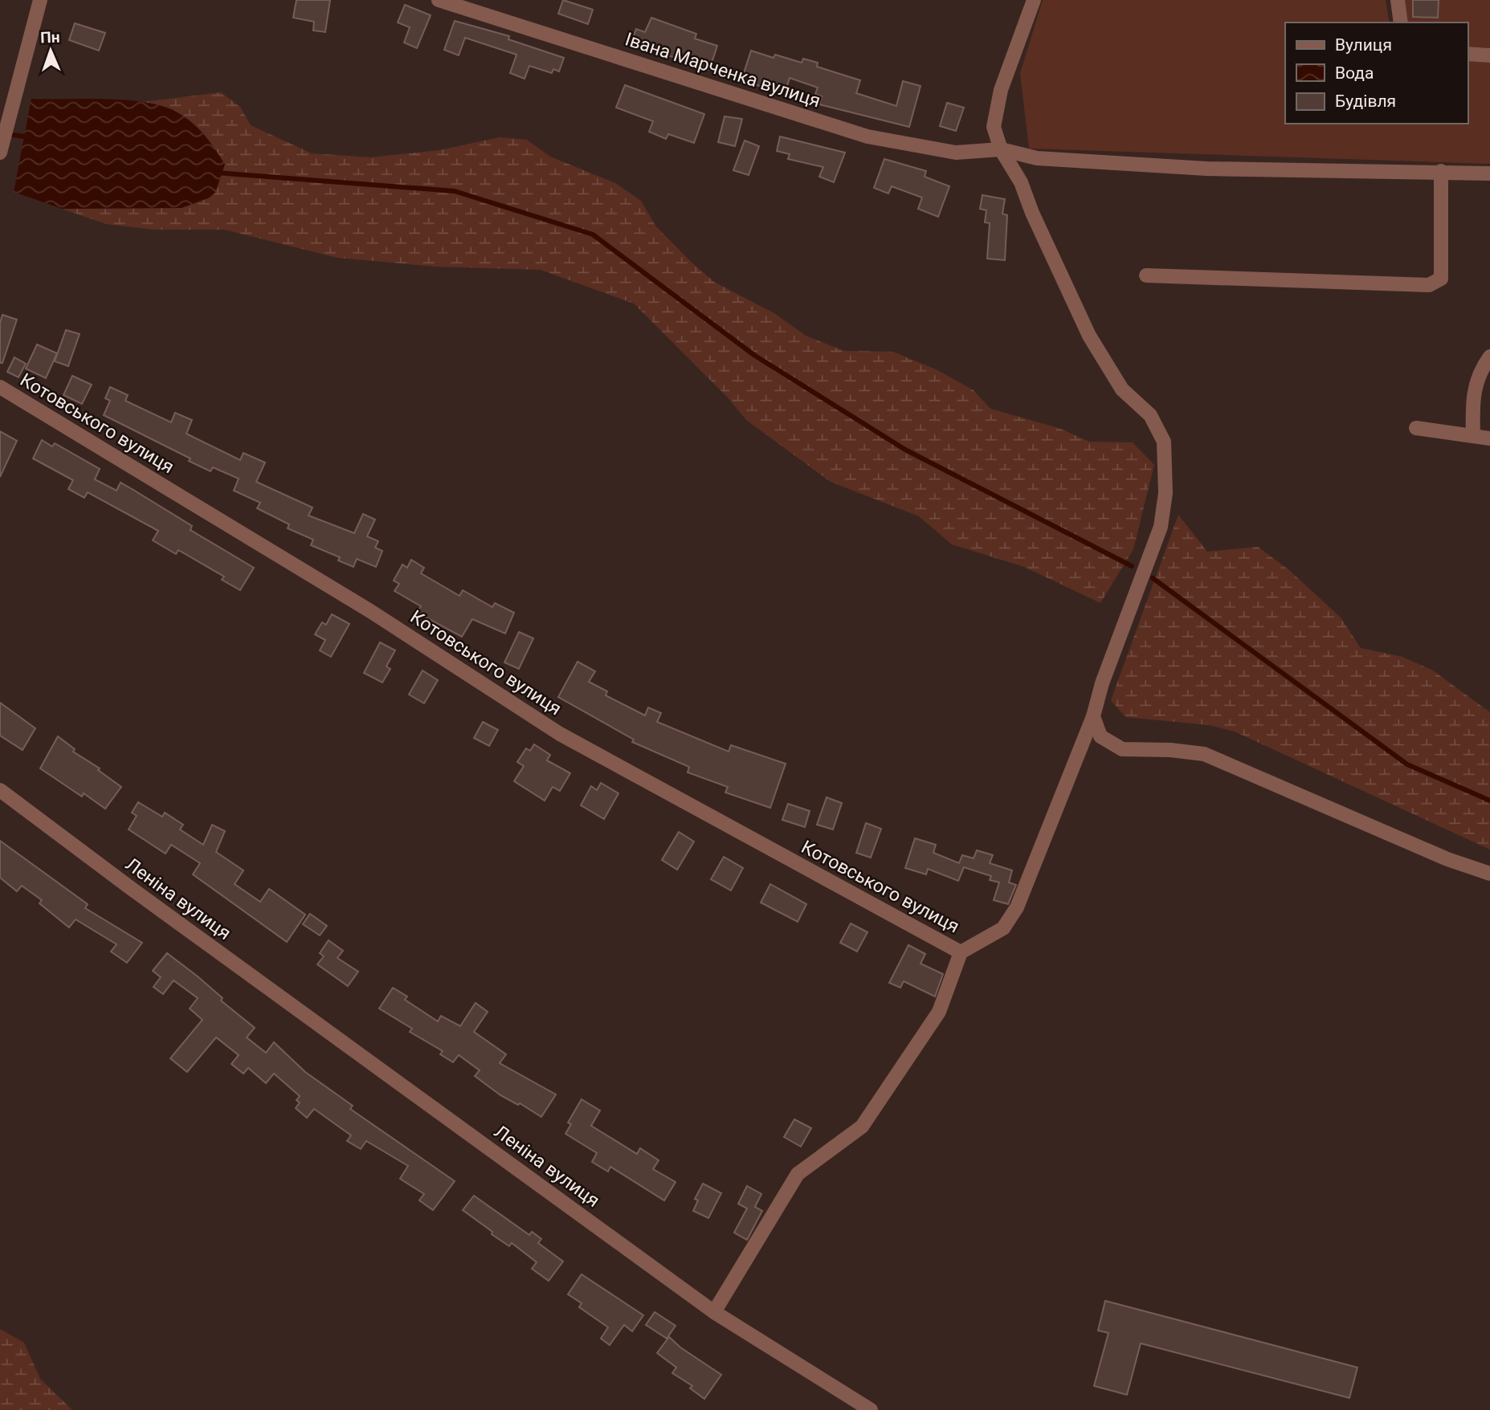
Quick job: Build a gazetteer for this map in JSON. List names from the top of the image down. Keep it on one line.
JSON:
{"streets":{"street":["Івана Марченка вулиця","Котовського вулиця","Леніна вулиця"]},"legend":["Вулиця","Вода","Будівля"],"north":"top"}
